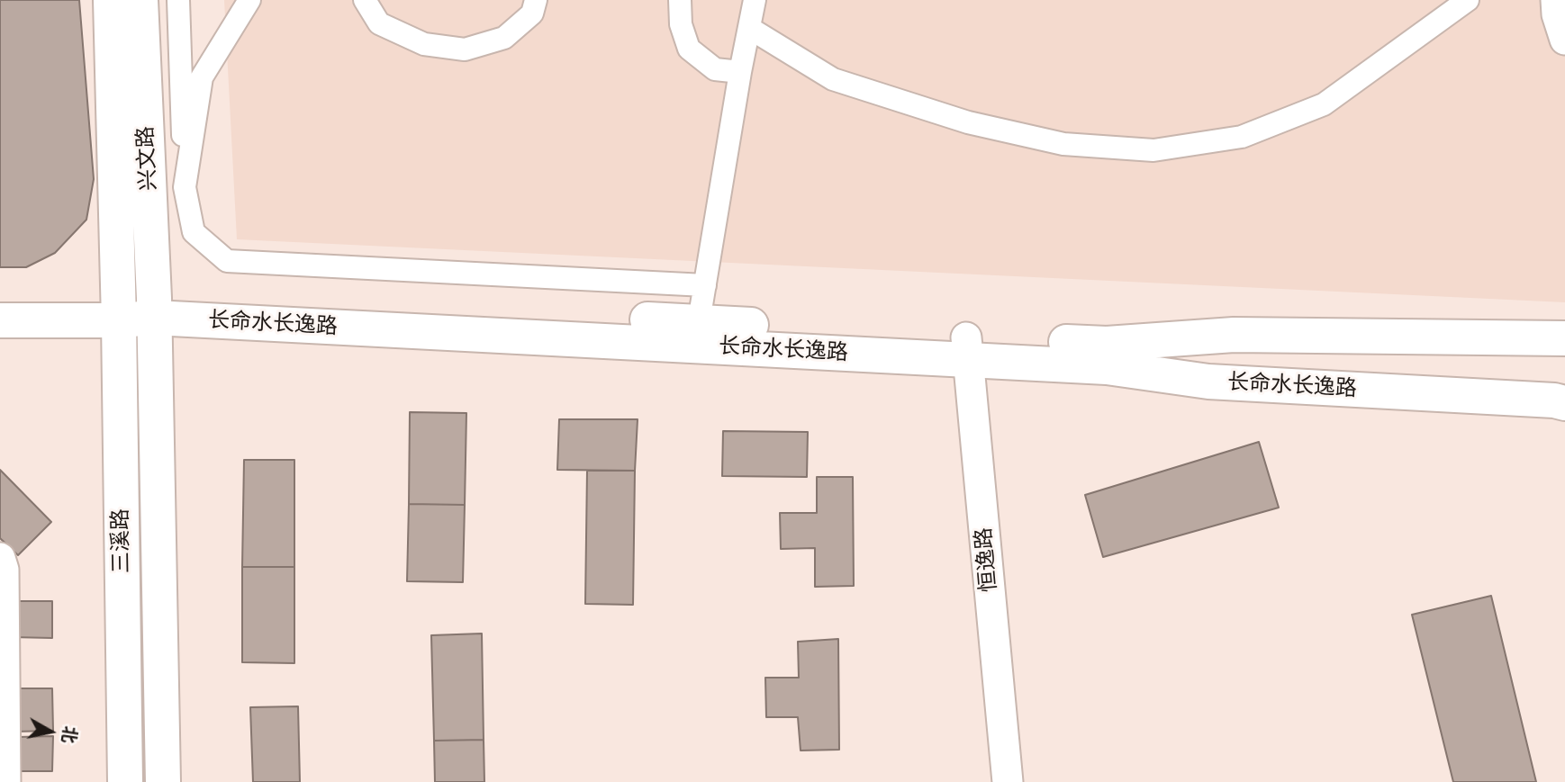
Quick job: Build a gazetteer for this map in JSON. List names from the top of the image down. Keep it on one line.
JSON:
{"streets":{"street":["兴文路","长命水长逸路","三溪路","恒逸路"]},"crossings":[["兴文路","长命水长逸路"],["兴文路","三溪路"],["长命水长逸路","三溪路"],["长命水长逸路","恒逸路"]],"north":"right"}
